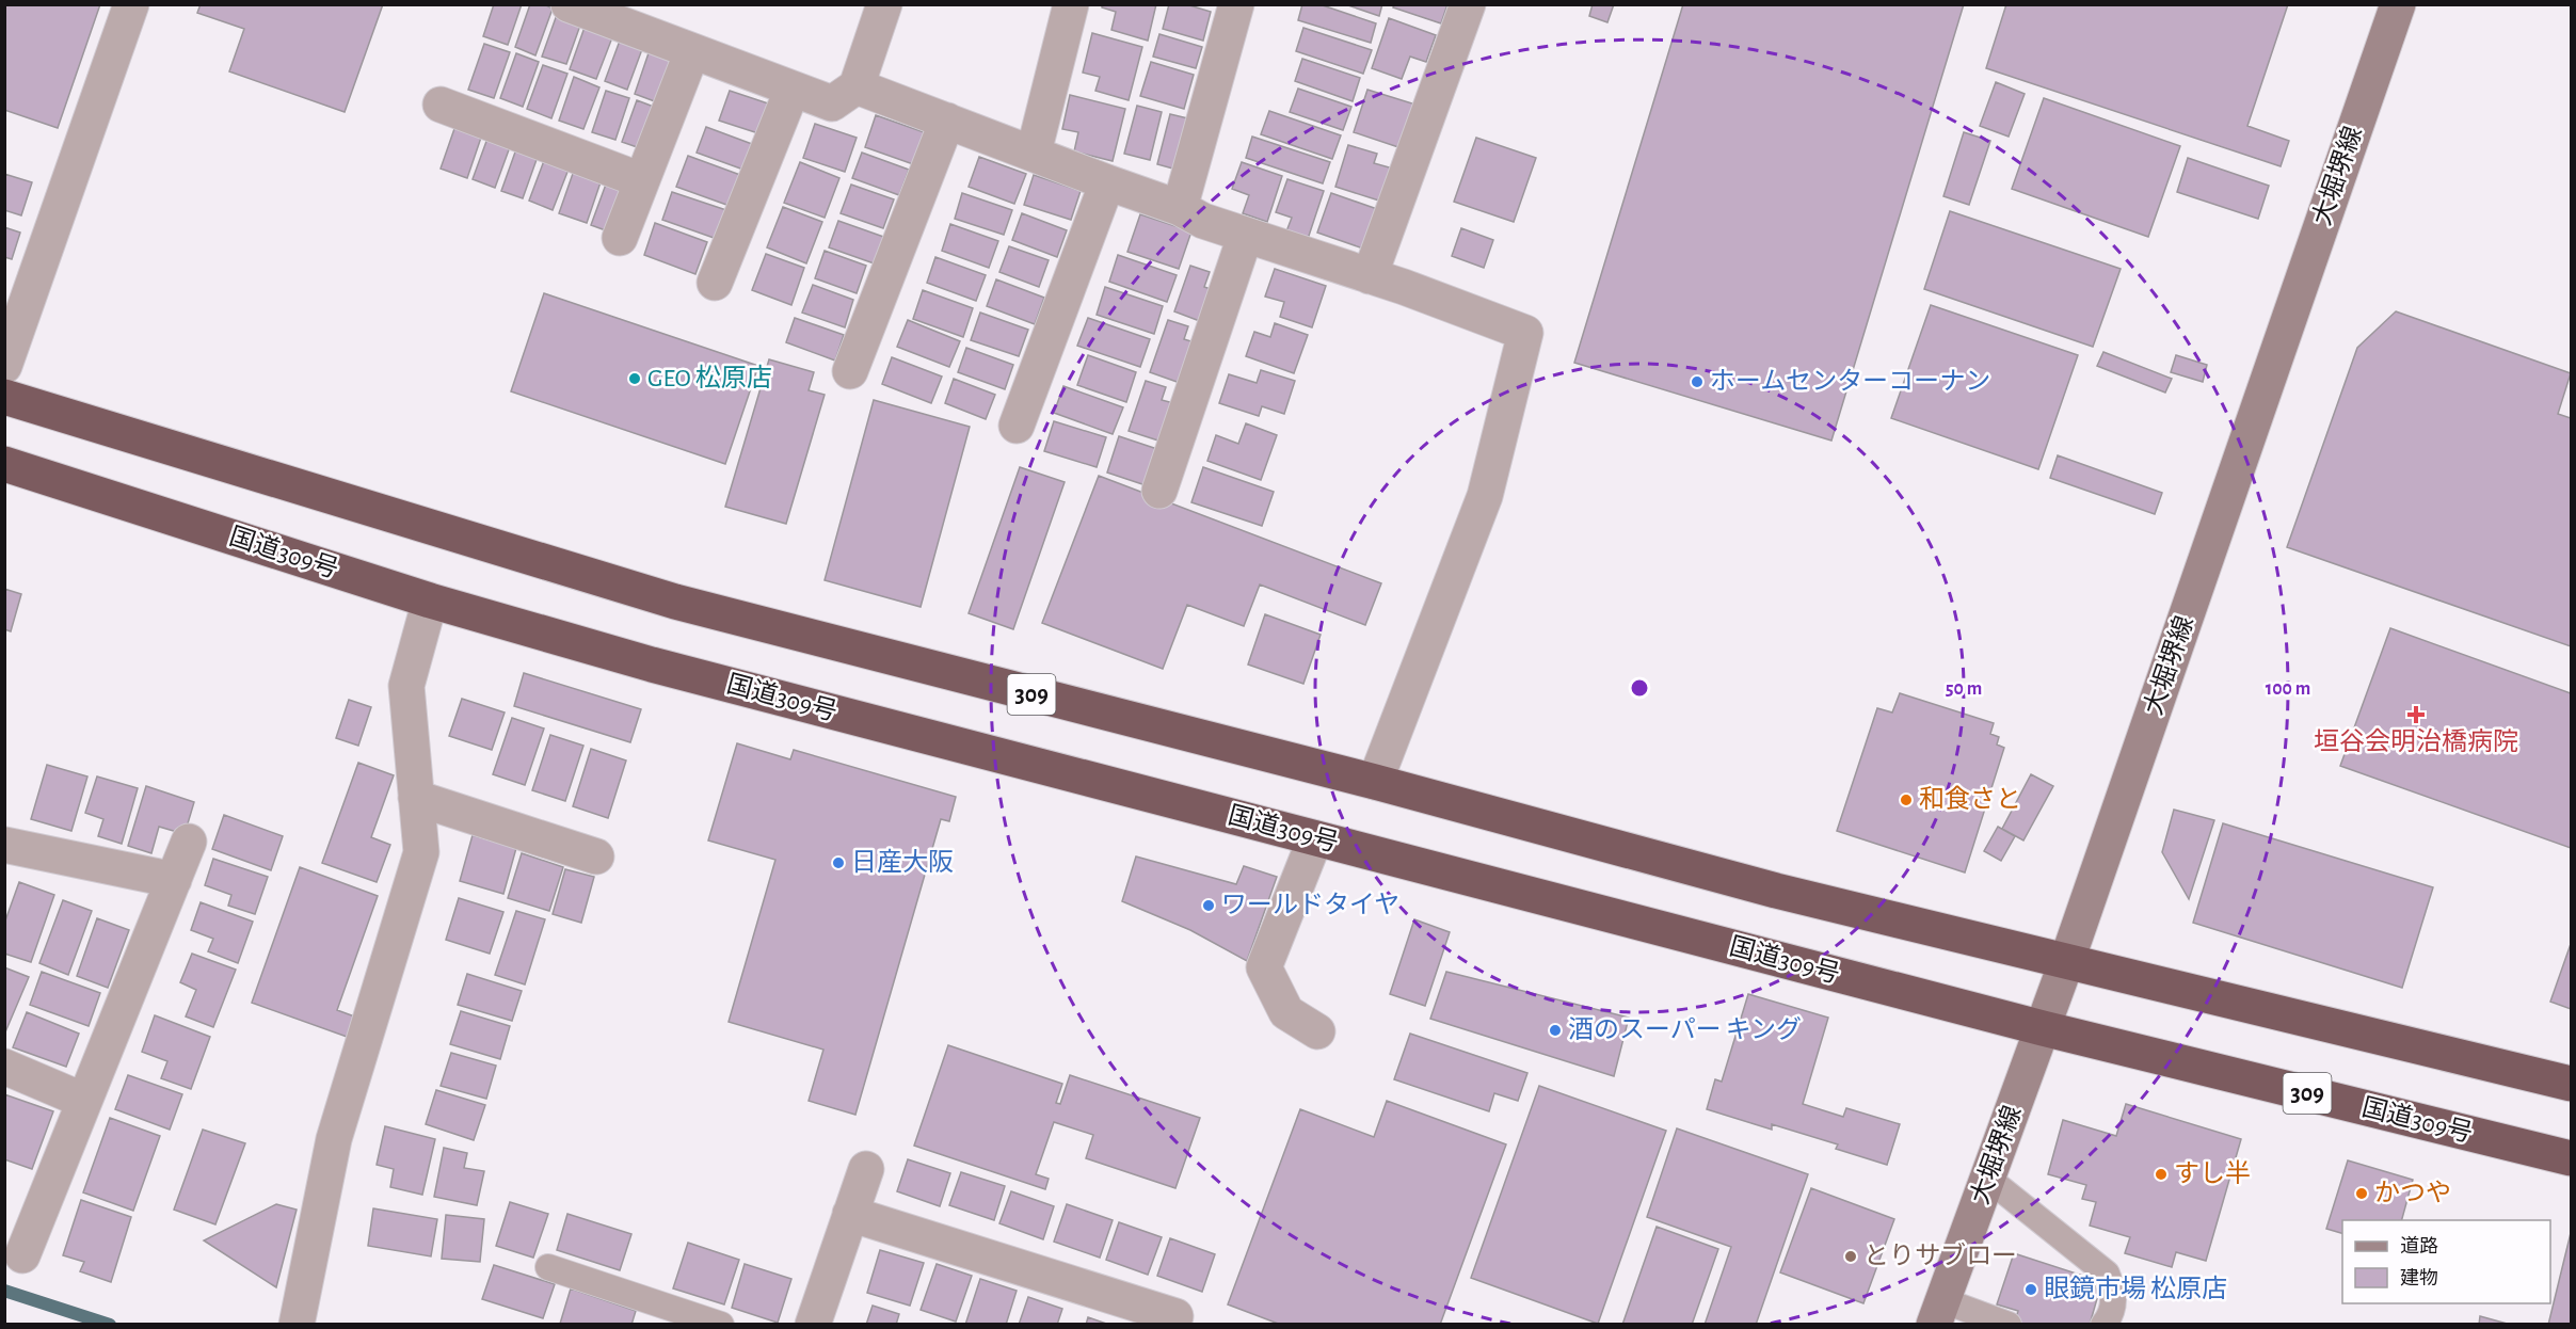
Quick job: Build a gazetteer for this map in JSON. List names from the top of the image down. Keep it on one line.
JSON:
{"streets":{"highway":["国道309号","309"],"main road":["大堀堺線"]},"crossings":[["大堀堺線","国道309号"],["大堀堺線","309"]],"places":{"other":["GEO 松原店","ホームセンターコーナン","和食さと","日産大阪","ワールドタイヤ","酒のスーパー キング","すし半","かつや","とりサブロー","眼鏡市場 松原店"],"health":["垣谷会明治橋病院"]},"legend":["道路","建物"],"rings":["50 m","100 m"]}
